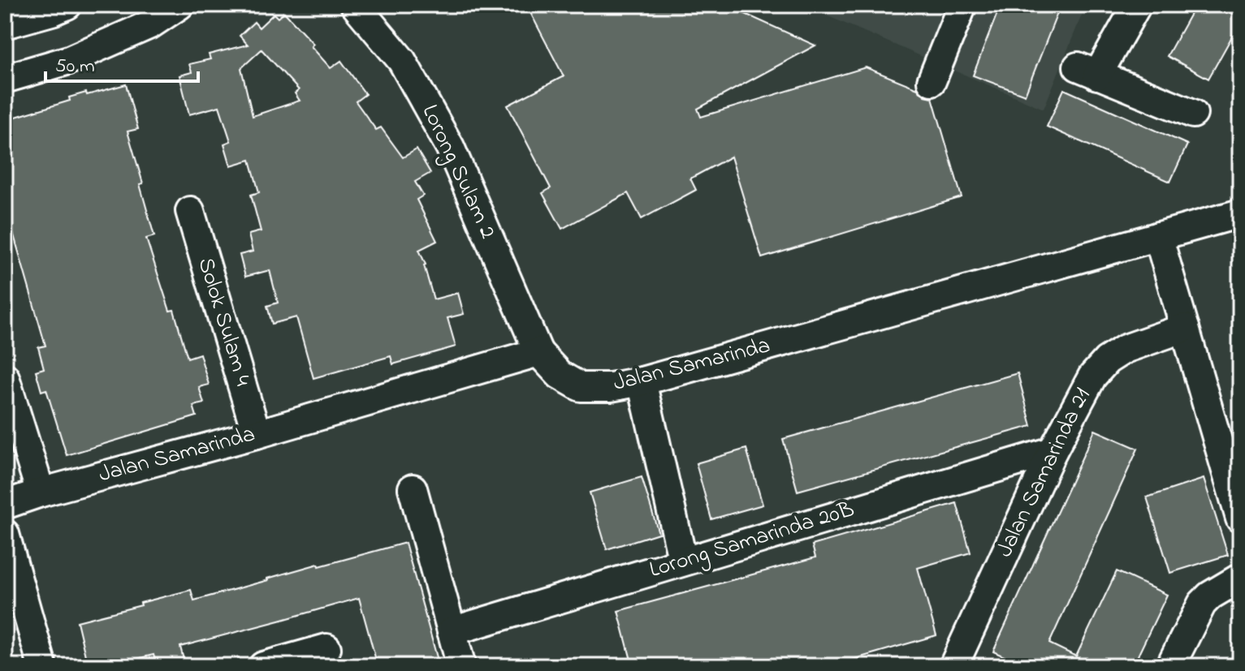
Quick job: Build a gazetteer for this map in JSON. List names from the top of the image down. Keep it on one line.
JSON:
{"streets":{"street":["Lorong Sulam 2","Solok Sulam 4","Jalan Samarinda","Jalan Samarinda 21","Lorong Samarinda 20B"]},"crossings":[["Lorong Sulam 2","Jalan Samarinda"],["Solok Sulam 4","Jalan Samarinda"],["Jalan Samarinda 21","Lorong Samarinda 20B"]],"scale_bar":"50 m"}
